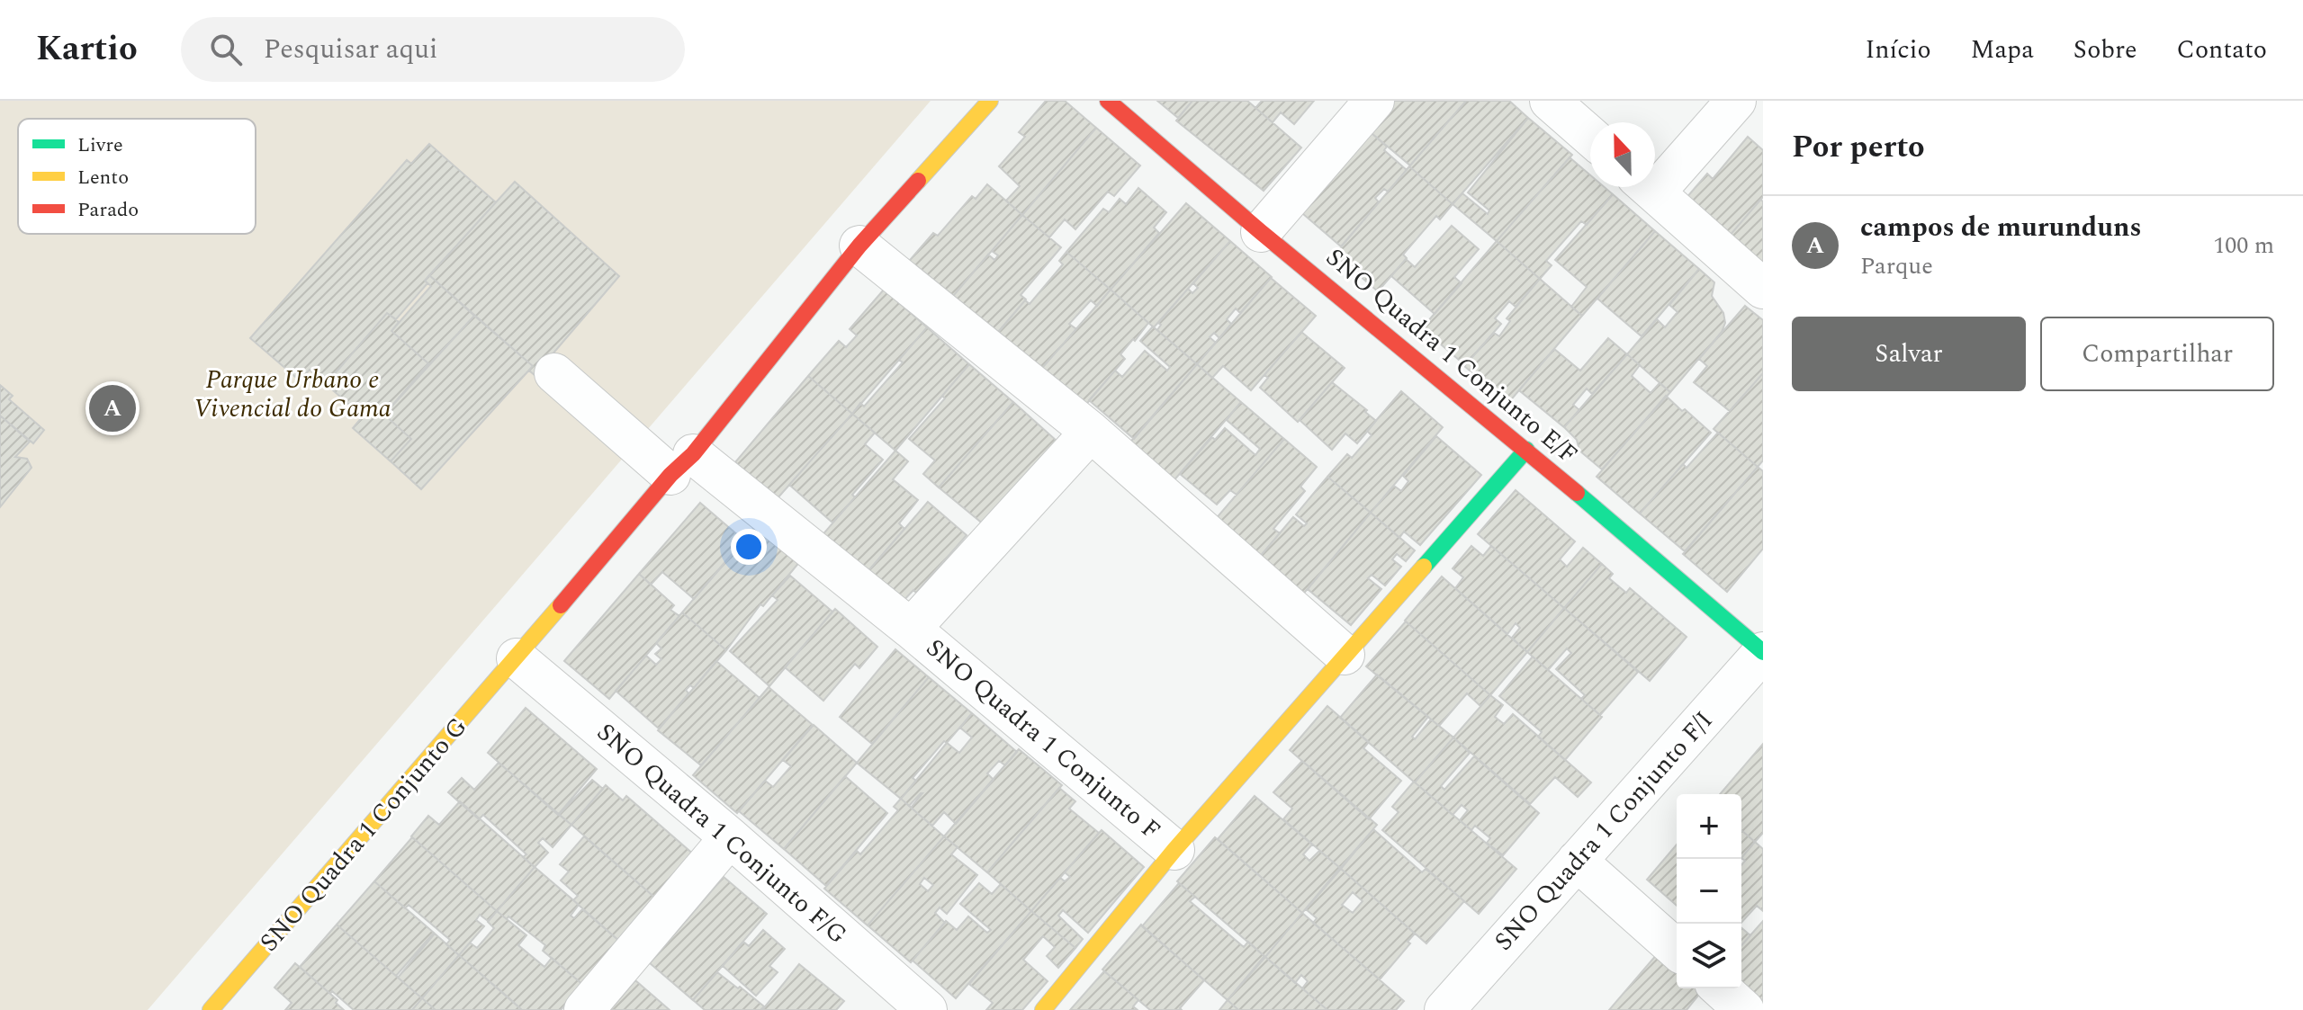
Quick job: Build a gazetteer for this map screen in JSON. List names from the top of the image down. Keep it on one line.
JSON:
{"streets":{"street":["SNO Quadra 1 Conjunto E/F","SNO Quadra 1 Conjunto F","SNO Quadra 1 Conjunto F/I","SNO Quadra 1 Conjunto F/G","SNO Quadra 1 Conjunto G"]},"crossings":[["SNO Quadra 1 Conjunto E/F","SNO Quadra 1 Conjunto F"],["SNO Quadra 1 Conjunto E/F","SNO Quadra 1 Conjunto F/I"],["SNO Quadra 1 Conjunto F/G","SNO Quadra 1 Conjunto G"]],"parks":["Parque Urbano e Vivencial do Gama"],"legend":["Livre","Lento","Parado"],"north":"top","page":{"header":"Kartio","search":"Pesquisar aqui","nav":["Início","Mapa","Sobre","Contato"],"heading":"Por perto","list":[{"mark":"A","name":"campos de murunduns","note":"Parque","value":"100 m"}],"buttons":["Salvar","Compartilhar"],"pins":"A","map_buttons":["+","−"]}}
